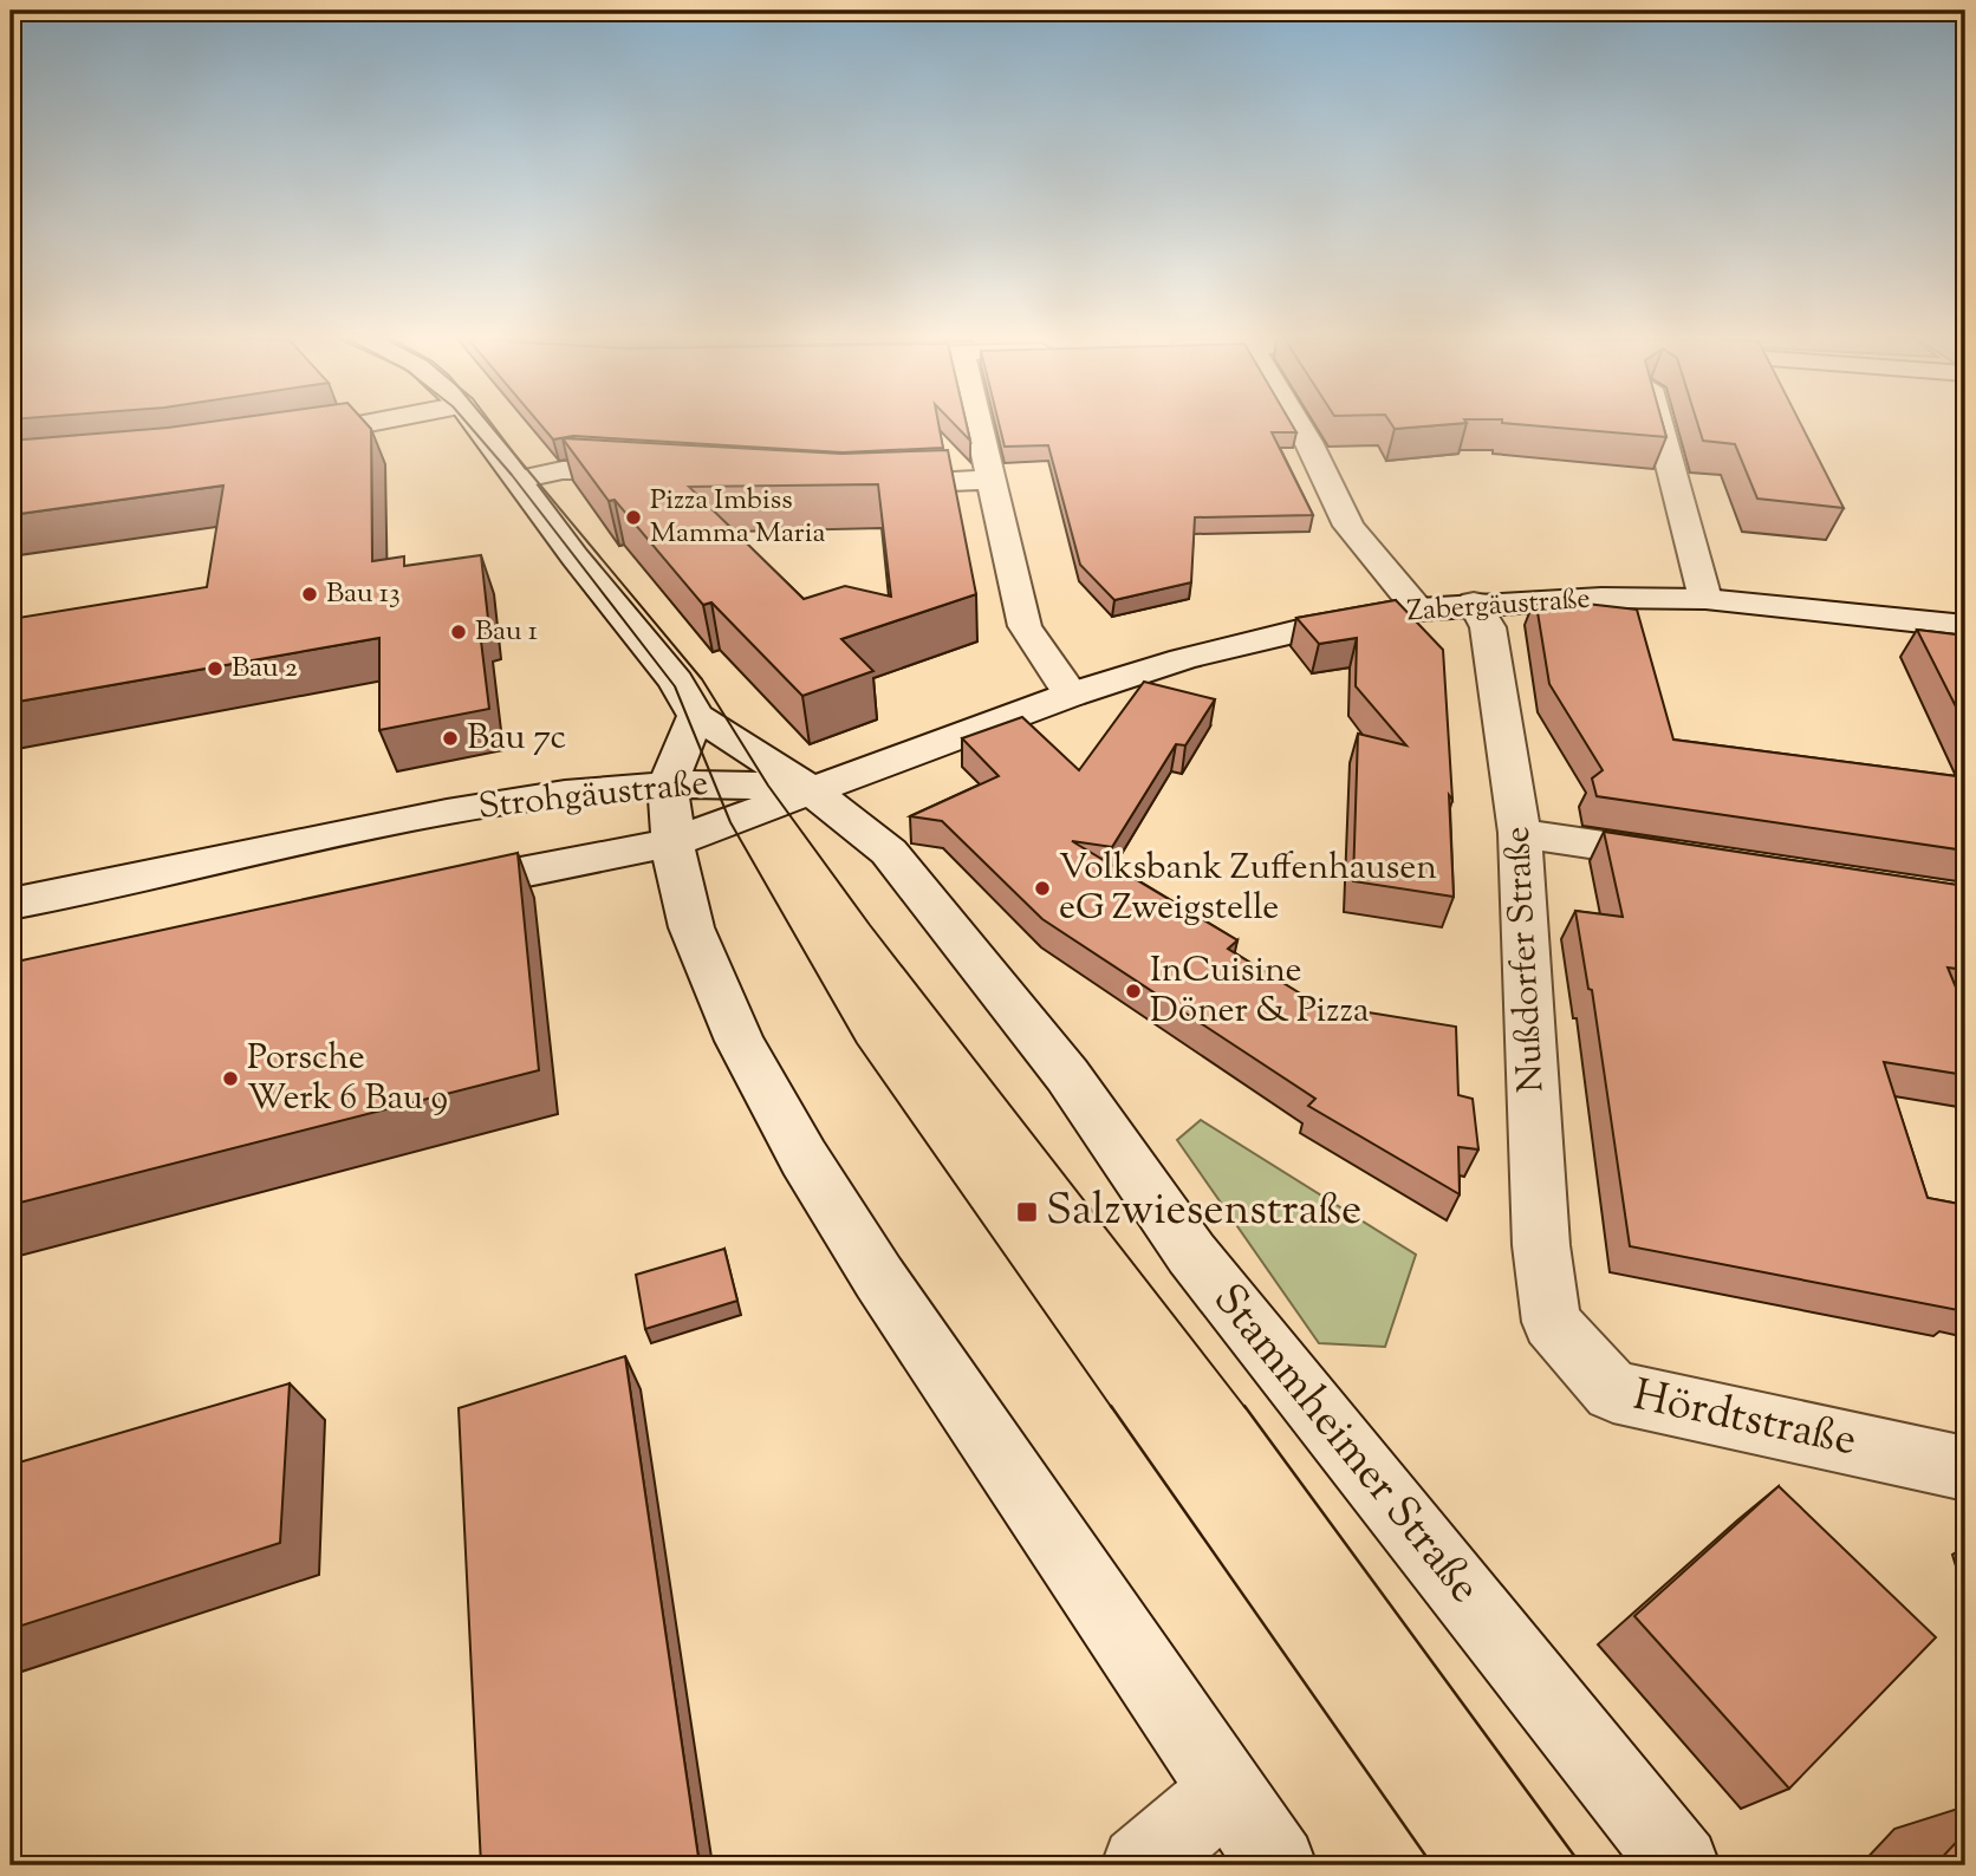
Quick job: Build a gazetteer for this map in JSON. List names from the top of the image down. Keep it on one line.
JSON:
{"streets":{"street":["Zabergäustraße","Strohgäustraße","Nußdorfer Straße","Hördtstraße","Stammheimer Straße"]},"crossings":[["Zabergäustraße","Strohgäustraße"],["Zabergäustraße","Nußdorfer Straße"],["Zabergäustraße","Stammheimer Straße"],["Strohgäustraße","Stammheimer Straße"],["Nußdorfer Straße","Hördtstraße"]],"places":{"other":["Pizza Imbiss Mamma Maria","Bau 13","Bau 1","Bau 2","Bau 7c","Volksbank Zuffenhausen eG Zweigstelle","InCuisine Döner & Pizza","Porsche Werk 6 Bau 9"],"transit":["Salzwiesenstraße"]}}
